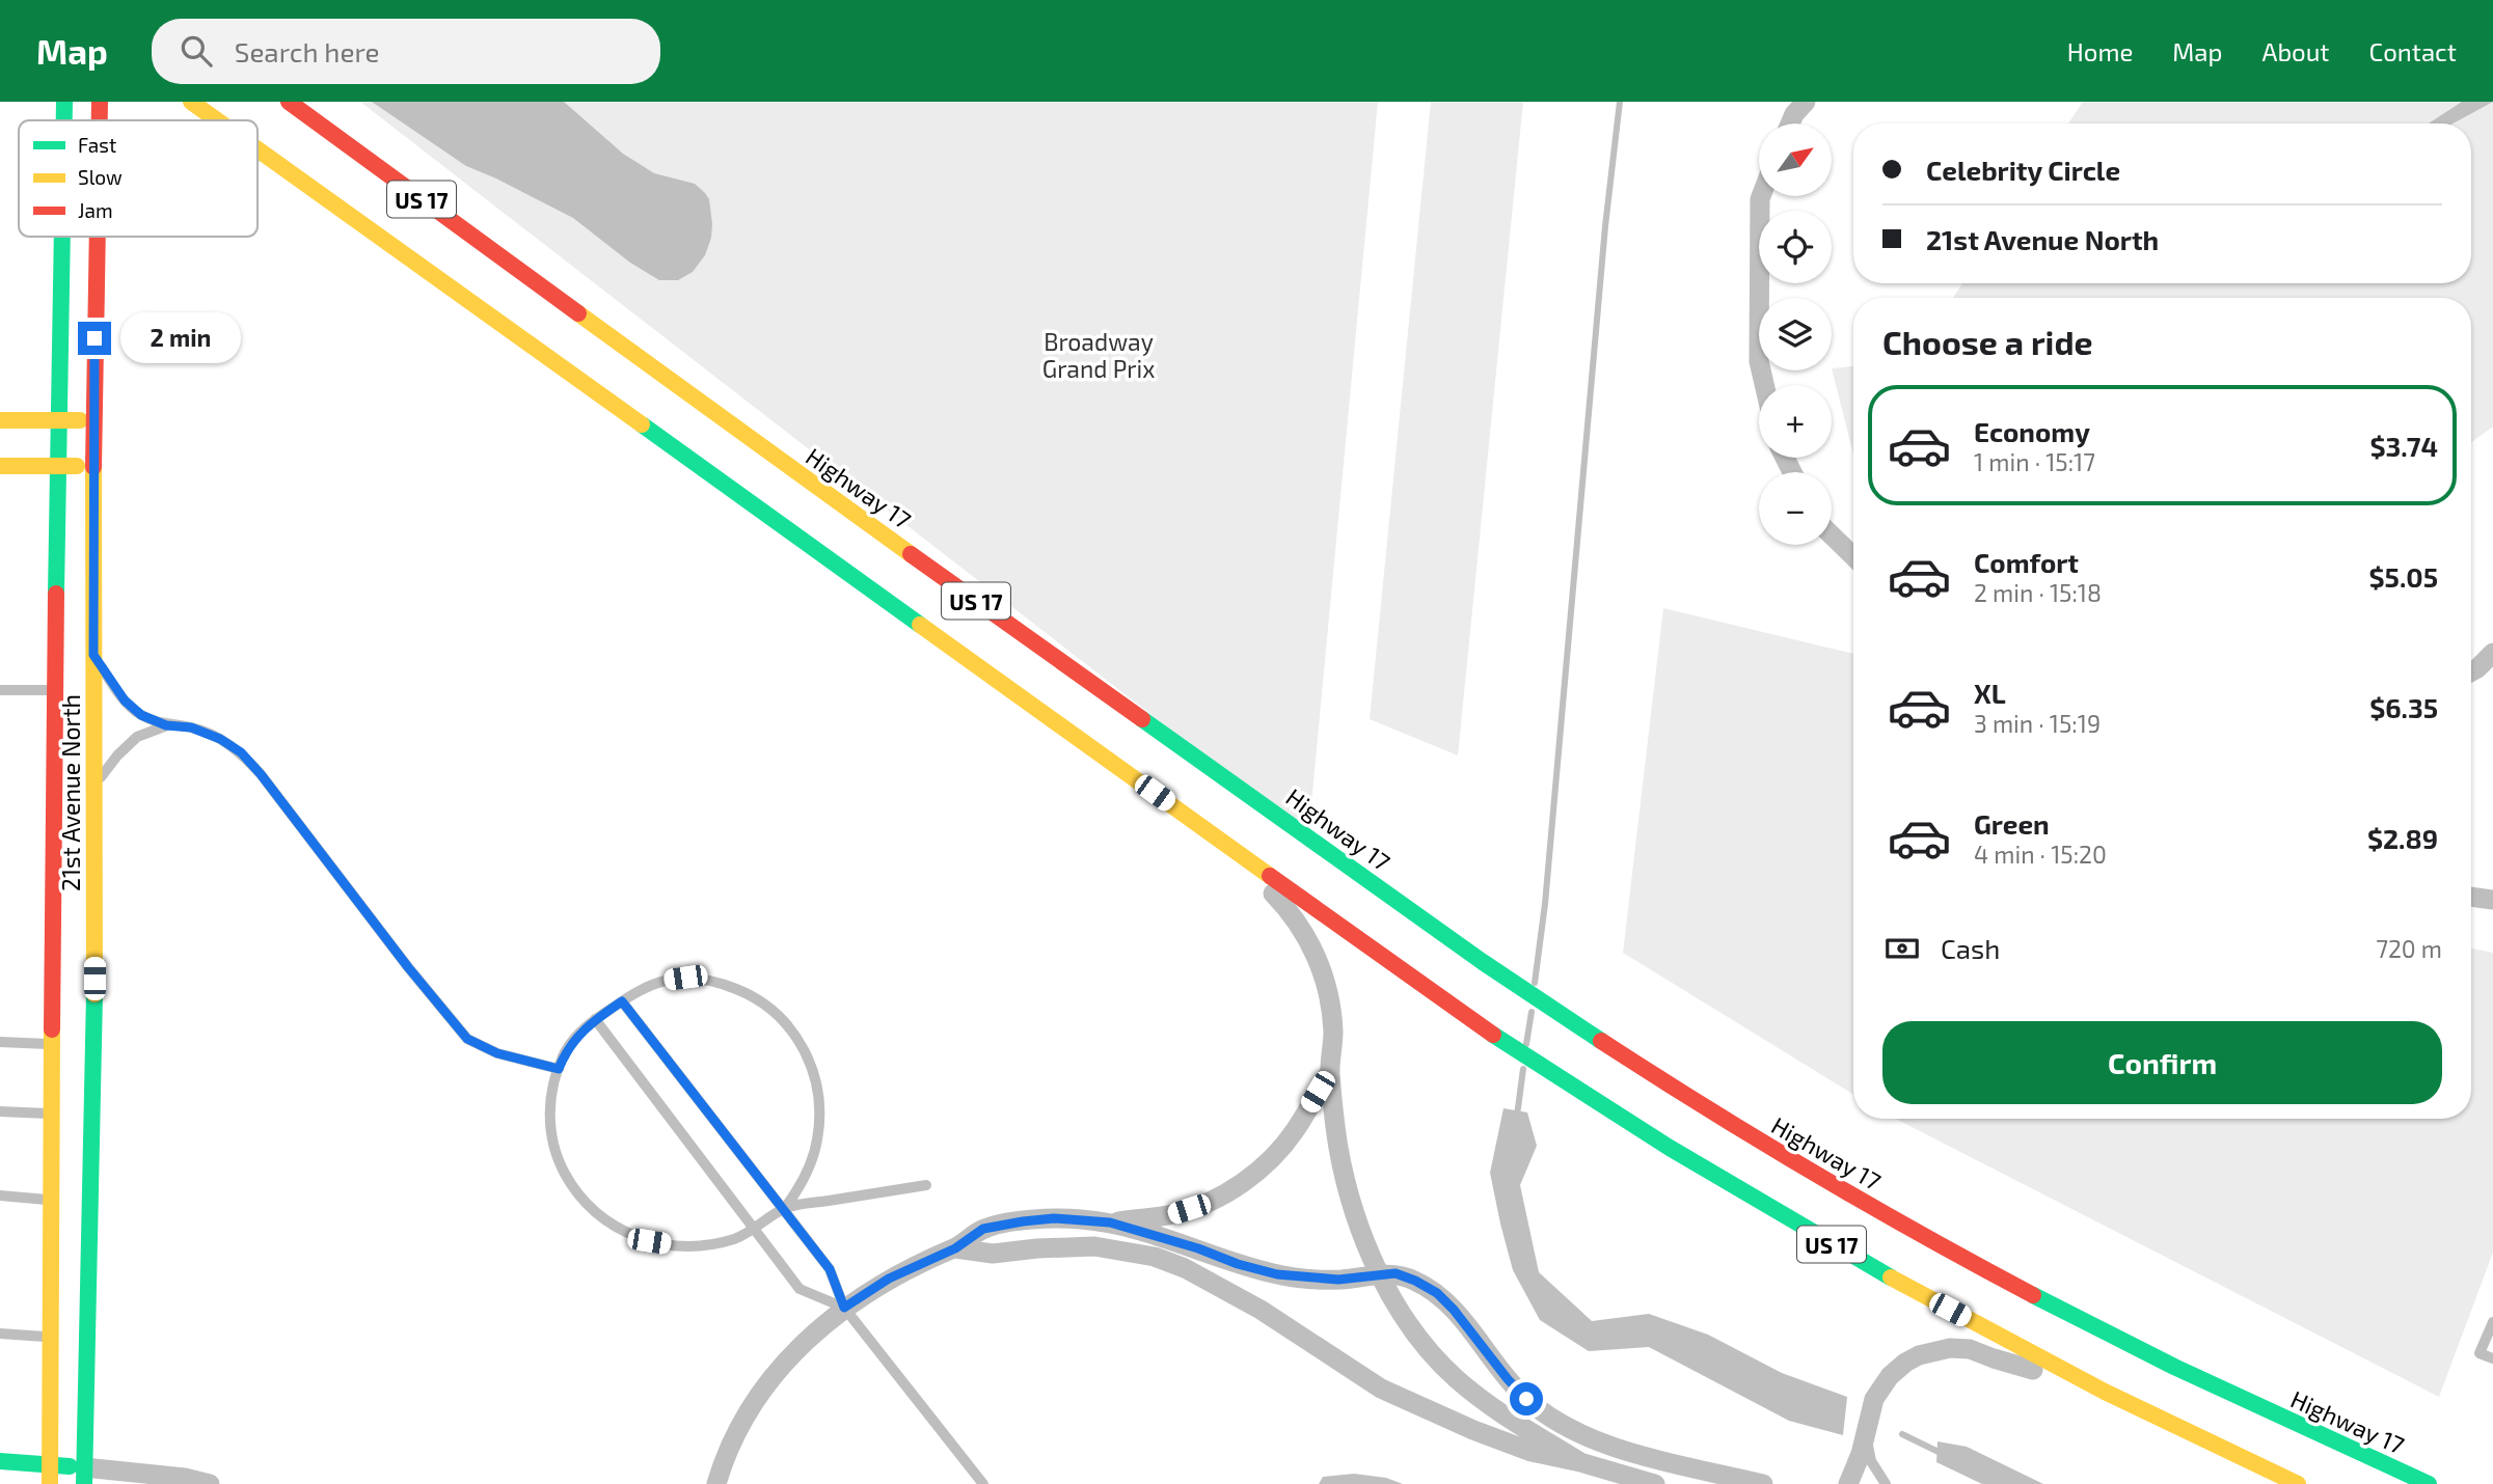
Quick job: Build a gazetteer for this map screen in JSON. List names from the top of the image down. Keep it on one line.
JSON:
{"streets":{"main road":["US 17","Highway 17","21st Avenue North"]},"parks":["Broadway Grand Prix"],"legend":["Fast","Slow","Jam"],"north":"top right","page":{"header":"Map","search":"Search here","nav":["Home","Map","About","Contact"],"map_buttons":["+","−"],"banner":["Celebrity Circle","21st Avenue North"],"heading":"Choose a ride","bubble":"2 min","list":[{"name":"Economy","note":"1 min · 15:17","value":"$3.74"},{"name":"Comfort","note":"2 min · 15:18","value":"$5.05"},{"name":"XL","note":"3 min · 15:19","value":"$6.35"},{"name":"Green","note":"4 min · 15:20","value":"$2.89"}],"pay":["Cash","720 m"],"buttons":"Confirm"}}
